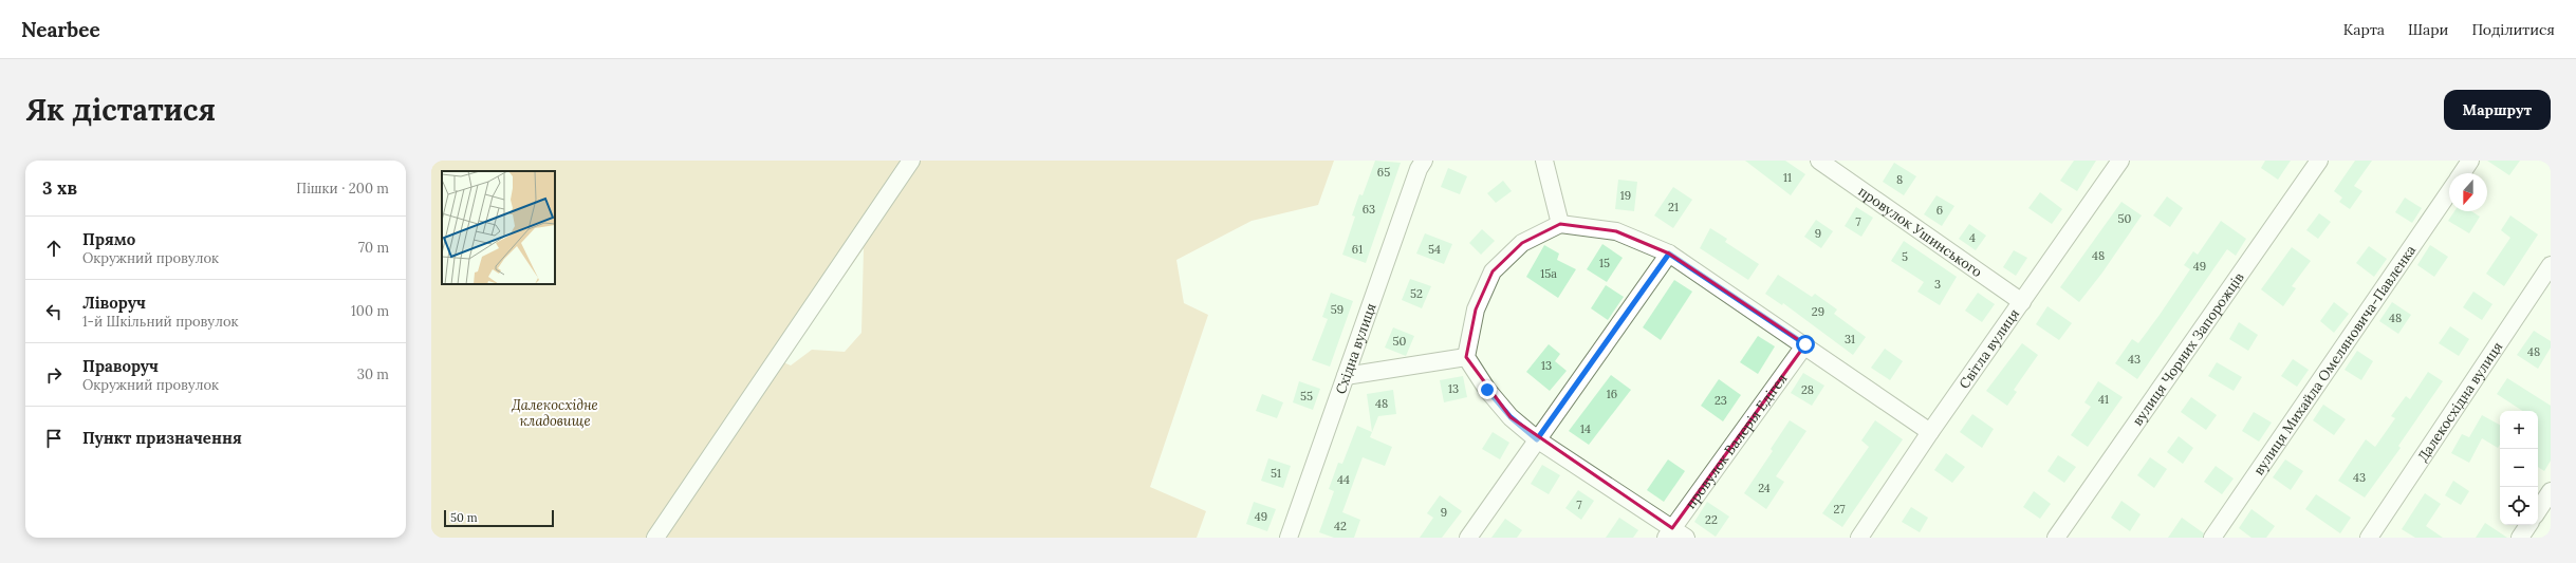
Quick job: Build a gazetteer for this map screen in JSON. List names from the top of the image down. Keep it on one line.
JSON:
{"streets":{"street":["провулок Ушинського","Східна вулиця","Світла вулиця","вулиця Чорних Запорожців","вулиця Михайла Омеляновича-Павленка","Далекосхідна вулиця","провулок Валерія Едігея"]},"crossings":[["провулок Ушинського","Світла вулиця"]],"parks":["Далекосхідне кладовище"],"house_numbers":["65","11","8","19","21","63","6","50","7","9","4","61","54","48","5","15","49","15а","3","52","59","29","48","31","50","48","43","13","13","28","16","55","41","23","48","14","51","43","44","24","7","27","9","49","22","42"],"scale_bar":"50 m","north":"bottom","page":{"header":"Nearbee","nav":["Карта","Шари","Поділитися"],"buttons":"Маршрут","title":"Як дістатися","heading":["3 хв","Пішки · 200 m"],"list":[["Прямо","Окружний провулок","70 m"],["Ліворуч","1-й Шкільний провулок","100 m"],["Праворуч","Окружний провулок","30 m"],"Пункт призначення"],"map_buttons":["+","−"],"scale":"50 m"}}
